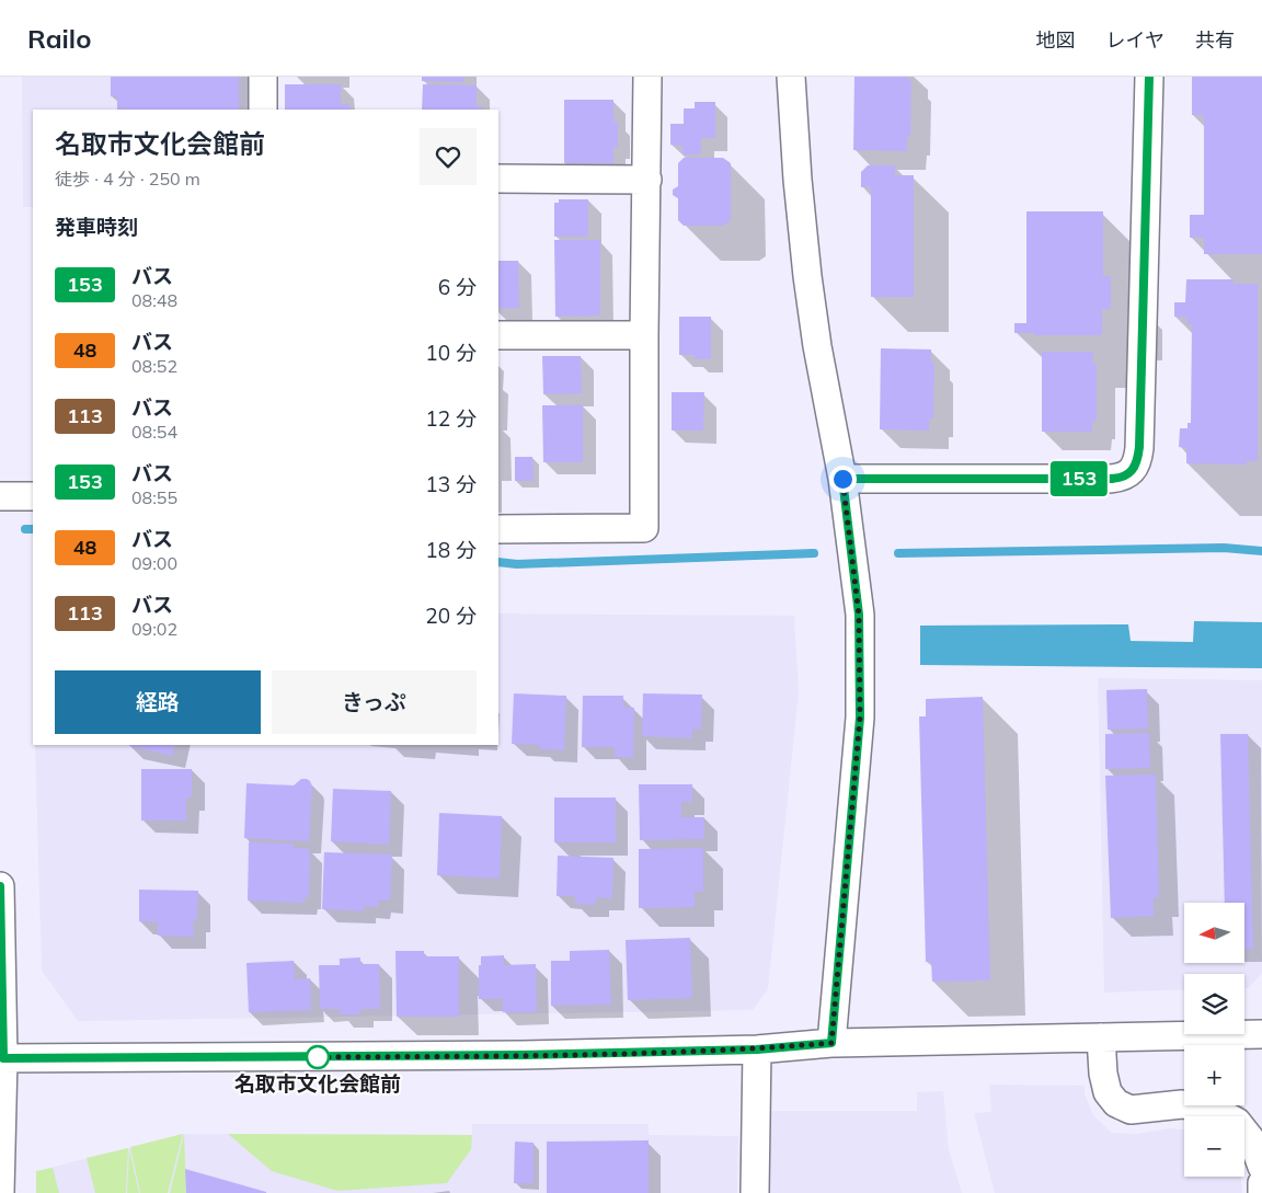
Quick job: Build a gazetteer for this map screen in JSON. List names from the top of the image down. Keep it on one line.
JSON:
{"places":["名取市文化会館前"],"lines":["bus line 153"],"north":"left","page":{"header":"Railo","nav":["地図","レイヤ","共有"],"on_map":"153","heading":[["名取市文化会館前","徒歩 · 4 分 · 250 m"],"発車時刻"],"list":[{"mark":"153","name":"バス","note":"08:48","value":"6 分"},{"mark":"48","name":"バス","note":"08:52","value":"10 分"},{"mark":"113","name":"バス","note":"08:54","value":"12 分"},{"mark":"153","name":"バス","note":"08:55","value":"13 分"},{"mark":"48","name":"バス","note":"09:00","value":"18 分"},{"mark":"113","name":"バス","note":"09:02","value":"20 分"}],"buttons":["経路","きっぷ"],"map_buttons":["+","−"]}}
